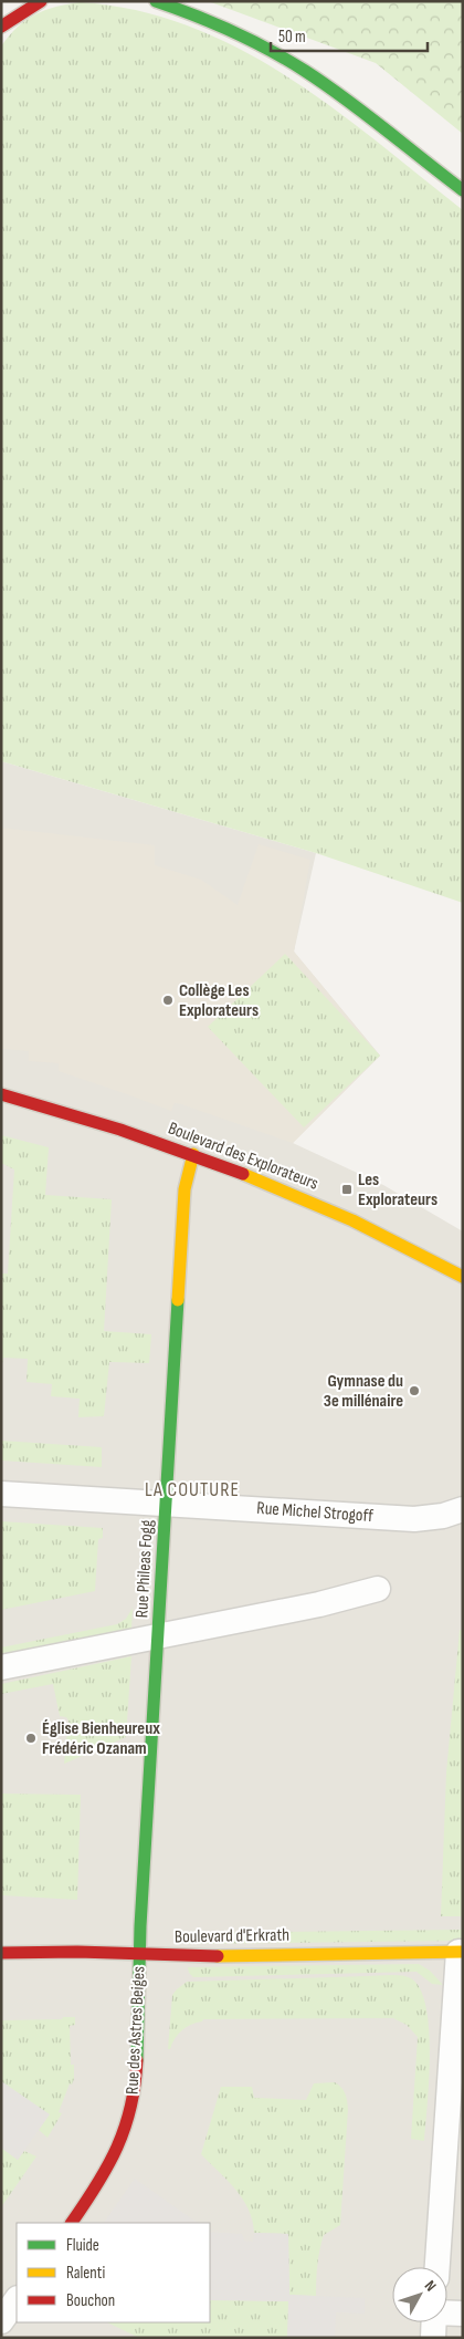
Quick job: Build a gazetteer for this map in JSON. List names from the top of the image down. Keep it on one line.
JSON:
{"streets":{"street":["Boulevard des Explorateurs","Rue Michel Strogoff","Rue Phileas Fogg","Boulevard d'Erkrath","Rue des Astres Beiges"]},"crossings":[["Boulevard des Explorateurs","Rue Phileas Fogg"],["Rue Michel Strogoff","Rue Phileas Fogg"],["Rue Phileas Fogg","Boulevard d'Erkrath"],["Rue Phileas Fogg","Rue des Astres Beiges"],["Boulevard d'Erkrath","Rue des Astres Beiges"]],"districts":["LA COUTURE"],"places":{"other":["Collège Les Explorateurs","Gymnase du 3e millénaire","Église Bienheureux Frédéric Ozanam"],"transit":["Les Explorateurs"]},"legend":["Fluide","Ralenti","Bouchon"],"scale_bar":"50 m","north":"top right"}
